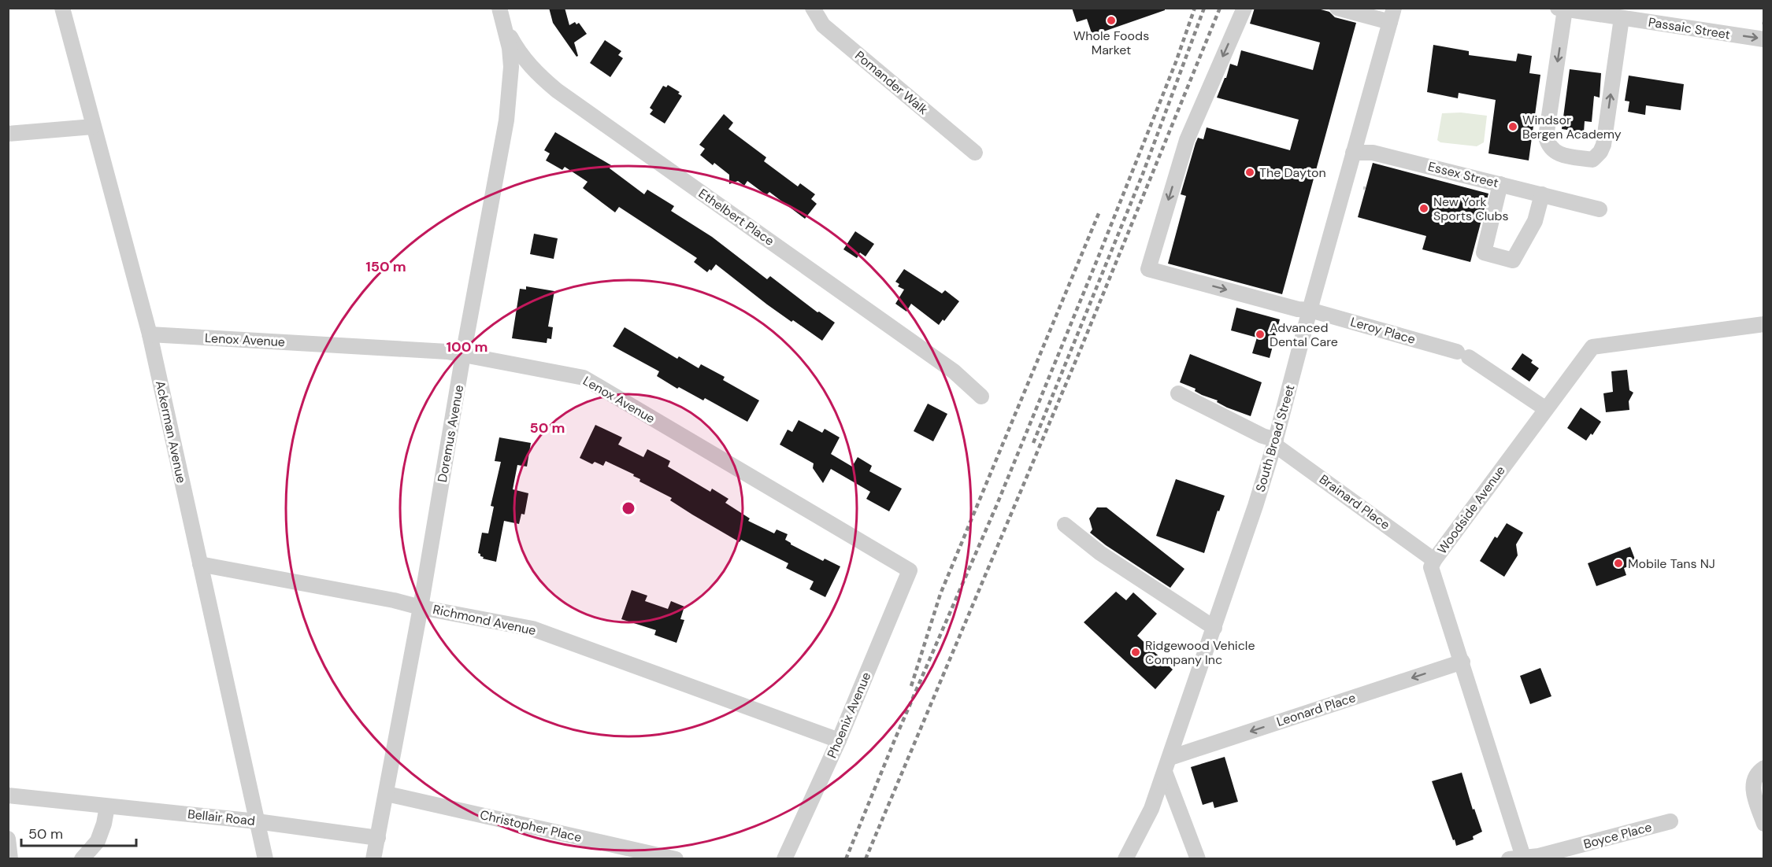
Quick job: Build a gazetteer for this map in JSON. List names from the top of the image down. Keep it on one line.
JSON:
{"streets":{"street":["Passaic Street","Pomander Walk","Essex Street","Ethelbert Place","Leroy Place","Lenox Avenue","Ackerman Avenue","Doremus Avenue","South Broad Street","Brainard Place","Woodside Avenue","Richmond Avenue","Leonard Place","Phoenix Avenue","Bellair Road","Christopher Place","Boyce Place"]},"crossings":[["Essex Street","South Broad Street"],["Ethelbert Place","Doremus Avenue"],["Leroy Place","South Broad Street"],["Leroy Place","Woodside Avenue"],["Lenox Avenue","Ackerman Avenue"],["Lenox Avenue","Doremus Avenue"],["Lenox Avenue","Phoenix Avenue"],["Ackerman Avenue","Richmond Avenue"],["Ackerman Avenue","Bellair Road"],["Doremus Avenue","Richmond Avenue"],["Doremus Avenue","Bellair Road"],["Doremus Avenue","Christopher Place"],["South Broad Street","Brainard Place"],["South Broad Street","Leonard Place"],["Brainard Place","Woodside Avenue"],["Woodside Avenue","Leonard Place"],["Woodside Avenue","Boyce Place"],["Richmond Avenue","Phoenix Avenue"]],"one_way":["Passaic Street","Leonard Place"],"places":["Whole Foods Market","Windsor Bergen Academy","The Dayton","New York Sports Clubs","Advanced Dental Care","Mobile Tans NJ","Ridgewood Vehicle Company Inc"],"scale_bar":"50 m","rings":["150 m","100 m","50 m"]}
